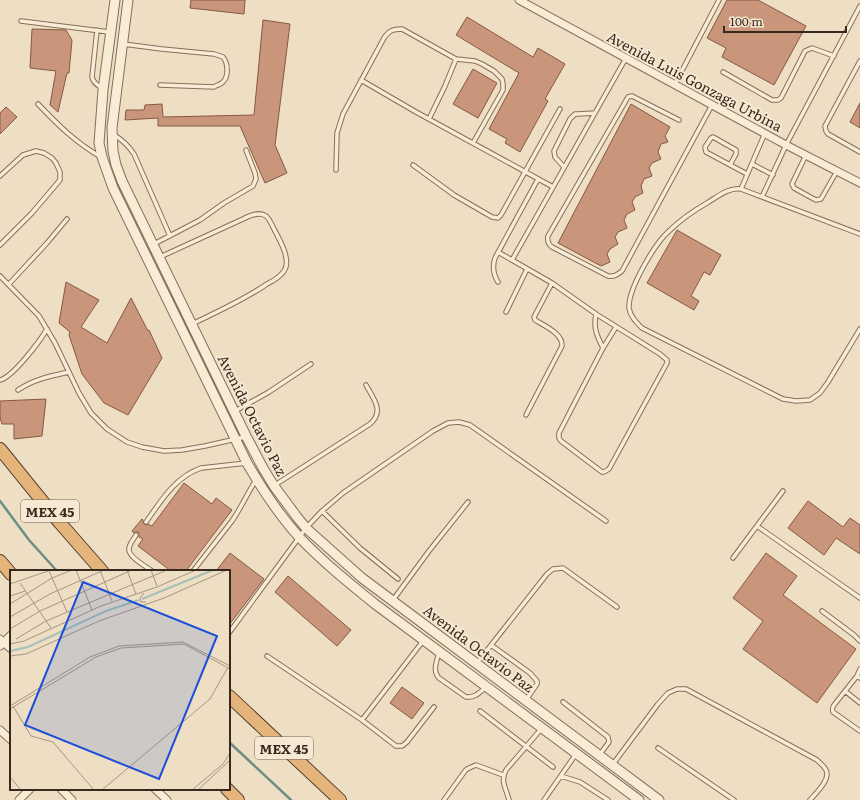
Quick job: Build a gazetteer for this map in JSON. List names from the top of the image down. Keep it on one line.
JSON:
{"streets":{"highway":["MEX 45"],"street":["Avenida Luis Gonzaga Urbina","Avenida Octavio Paz"]},"scale_bar":"100 m"}
